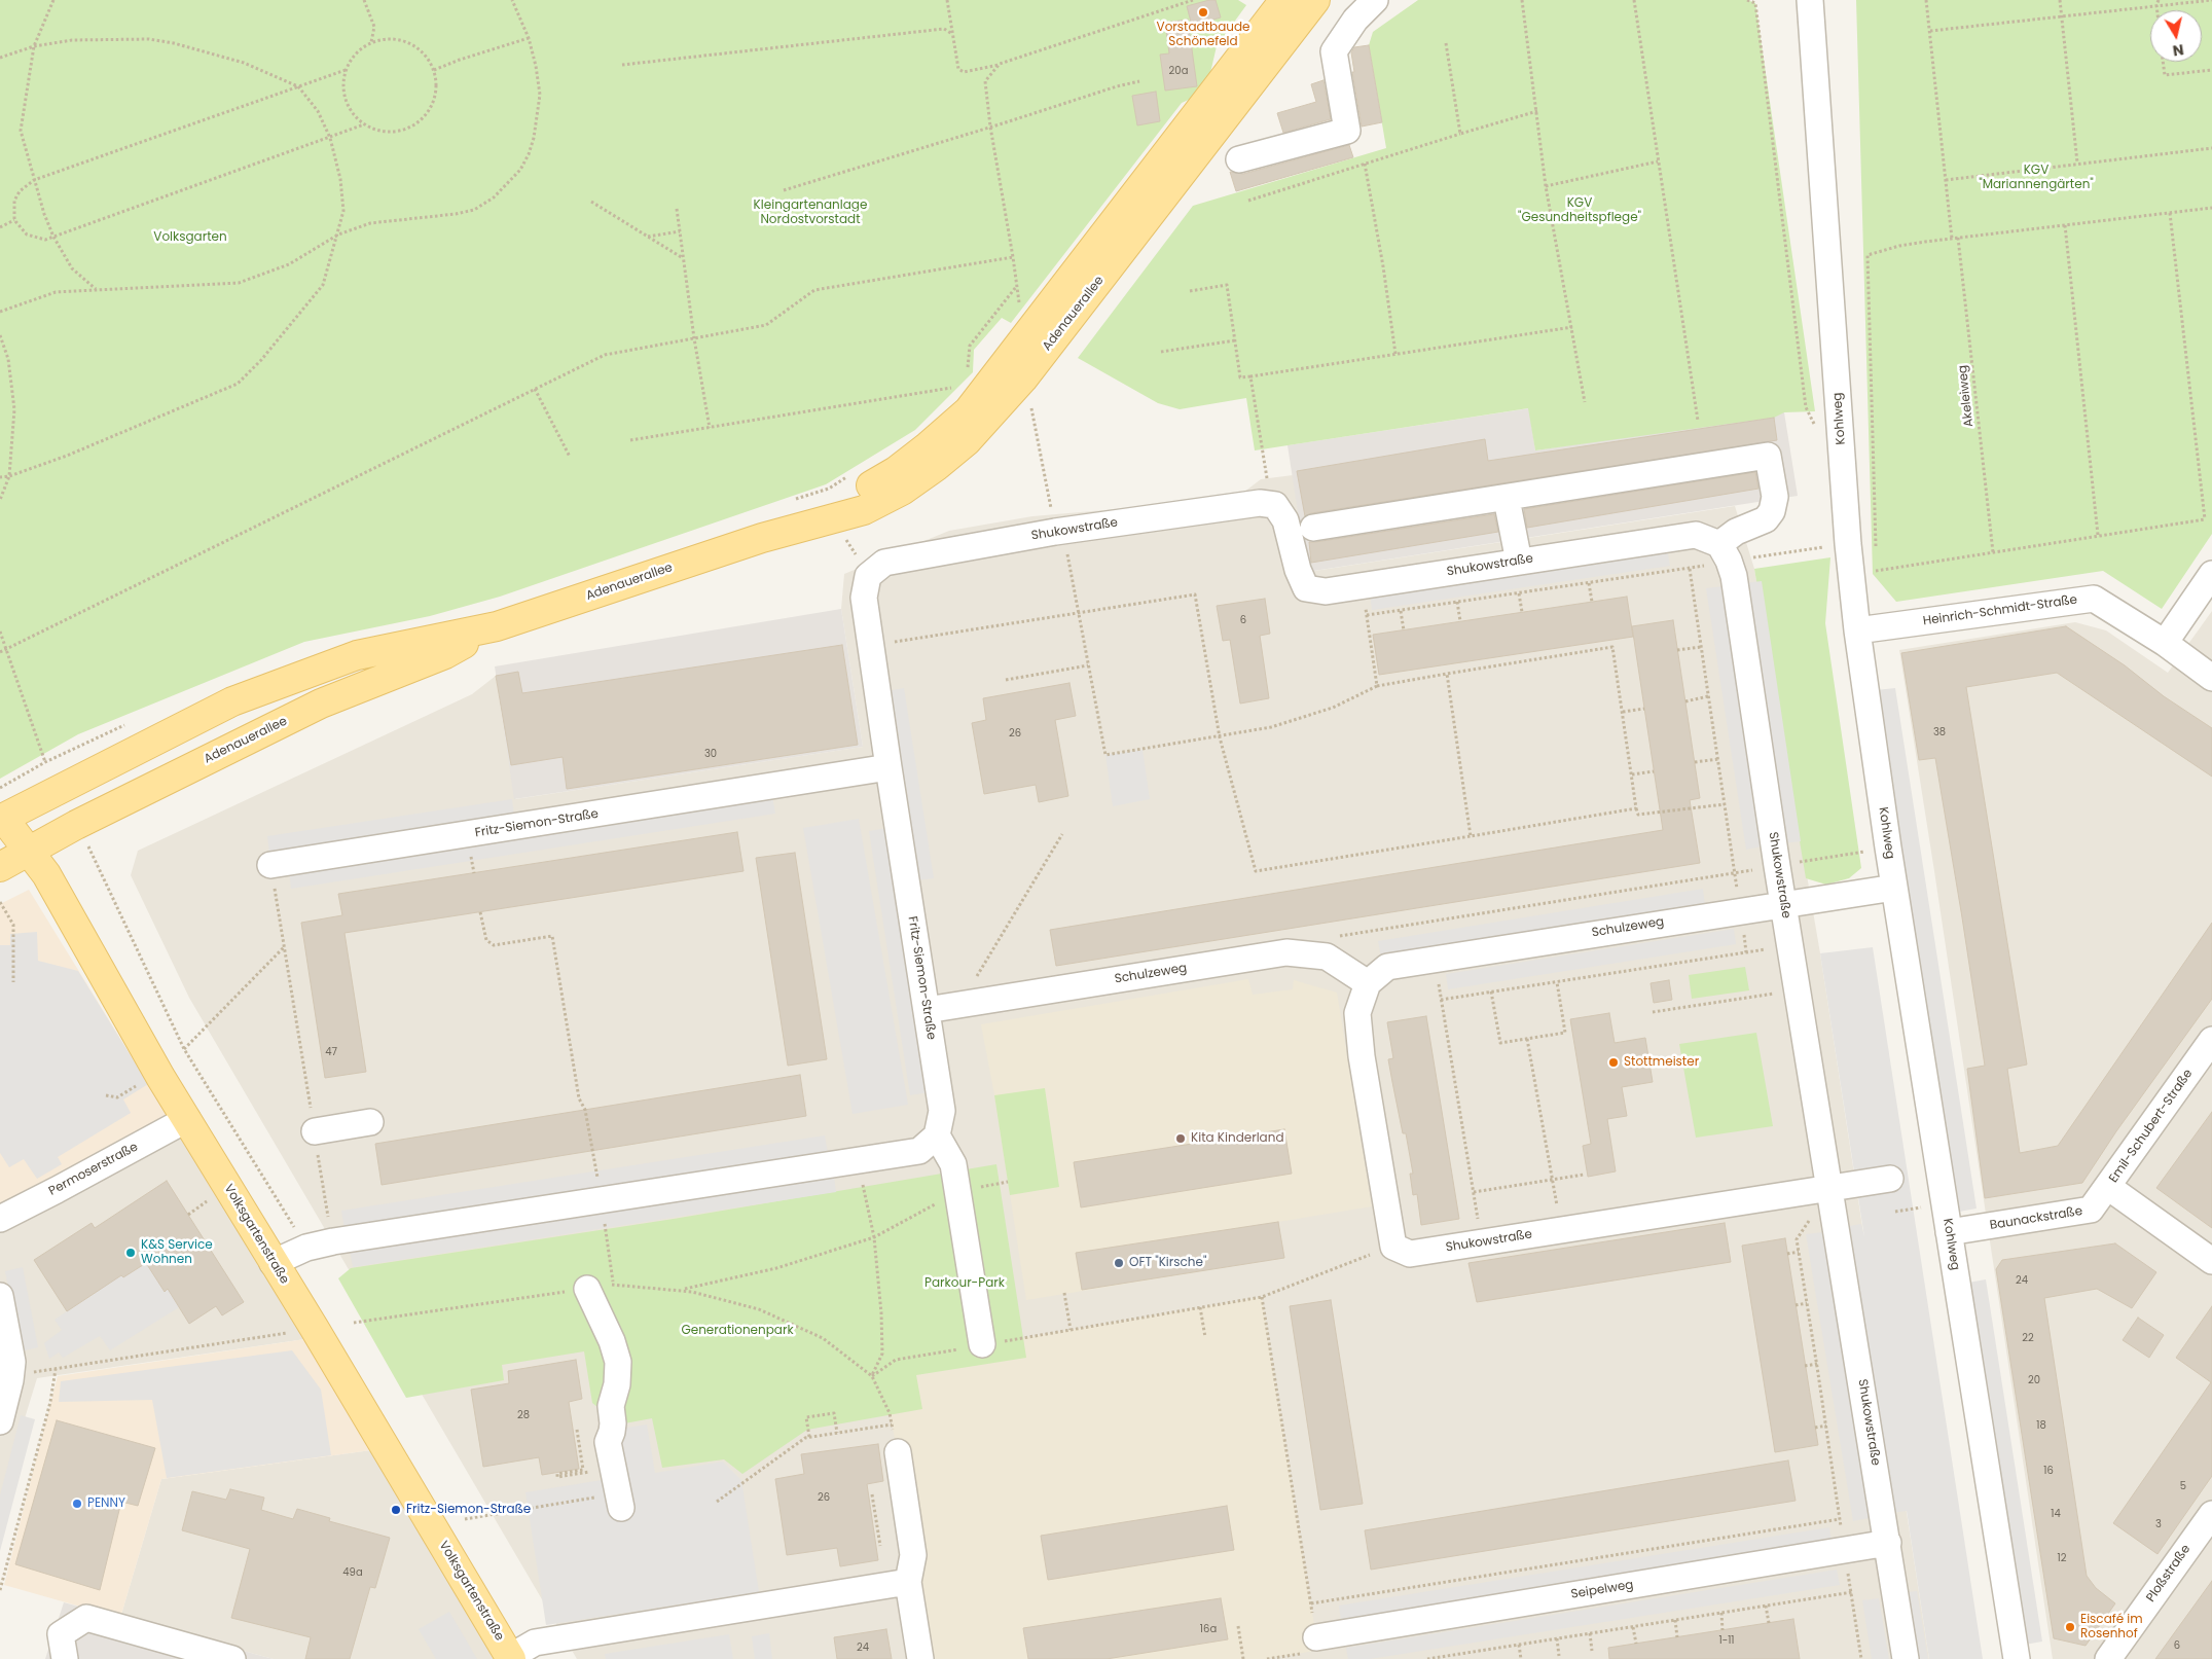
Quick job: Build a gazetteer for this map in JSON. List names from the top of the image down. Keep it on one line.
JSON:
{"streets":{"main road":["Adenauerallee","Volksgartenstraße"],"street":["Kohlweg","Shukowstraße","Heinrich-Schmidt-Straße","Fritz-Siemon-Straße","Schulzeweg","Emil-Schubert-Straße","Permoserstraße","Baunackstraße","Ploßstraße","Seipelweg"],"path":["Akeleiweg"]},"crossings":[["Adenauerallee","Volksgartenstraße"],["Kohlweg","Heinrich-Schmidt-Straße"],["Kohlweg","Schulzeweg"],["Kohlweg","Baunackstraße"],["Shukowstraße","Fritz-Siemon-Straße"],["Shukowstraße","Schulzeweg"],["Shukowstraße","Seipelweg"],["Fritz-Siemon-Straße","Schulzeweg"],["Emil-Schubert-Straße","Baunackstraße"],["Permoserstraße","Volksgartenstraße"]],"parks":["KGV \"Mariannengärten\"","KGV \"Gesundheitspflege\"","Kleingartenanlage Nordostvorstadt","Volksgarten","Parkour-Park","Generationenpark"],"places":["Vorstadtbaude Schönefeld","Stottmeister","Kita Kinderland","K&S Service Wohnen","OFT \"Kirsche\"","PENNY","Fritz-Siemon-Straße","Eiscafé im Rosenhof"],"house_numbers":["20a","6","38","26","30","47","24","22","20","28","18","16","5","26","14","3","12","49a","16a","1-11","6","24"],"north":"bottom"}
